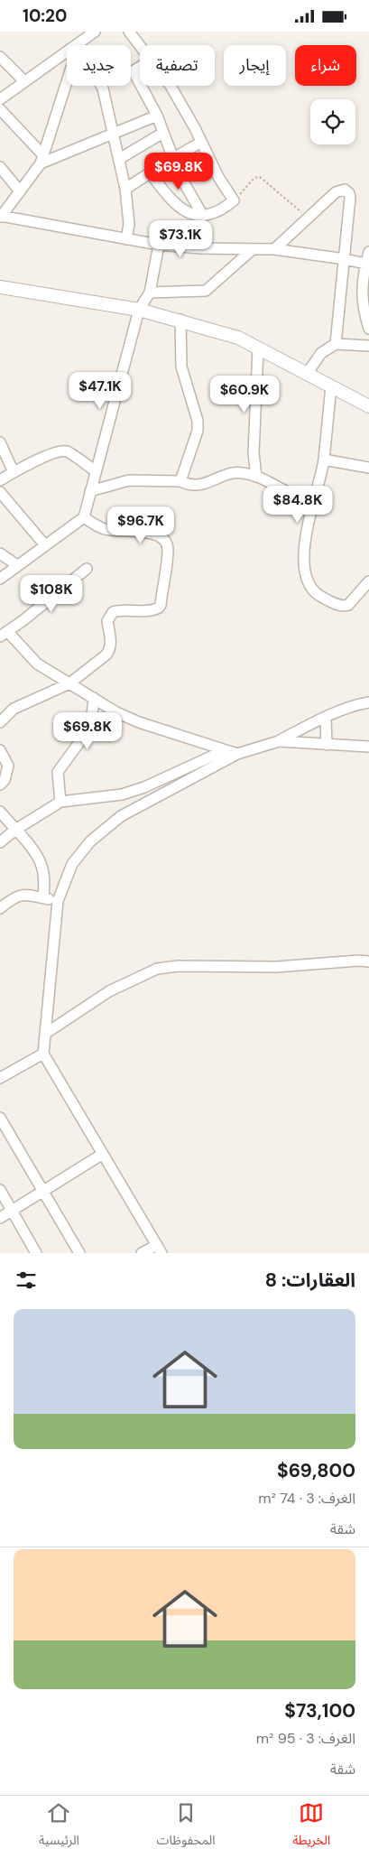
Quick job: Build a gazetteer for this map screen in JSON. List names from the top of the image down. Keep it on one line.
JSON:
{"page":{"status":"10:20","chip":["شراء","إيجار","تصفية","جديد"],"price":["$69.8K","$73.1K","$47.1K","$60.9K","$84.8K","$96.7K","$108K","$69.8K"],"heading":"العقارات: 8","list":[{"name":"$69,800","note":"الغرف: 3 · 74 m² · شقة"},{"name":"$73,100","note":"الغرف: 3 · 95 m² · شقة"}],"tabs":["الخريطة","المحفوظات","الرئيسية"]}}
